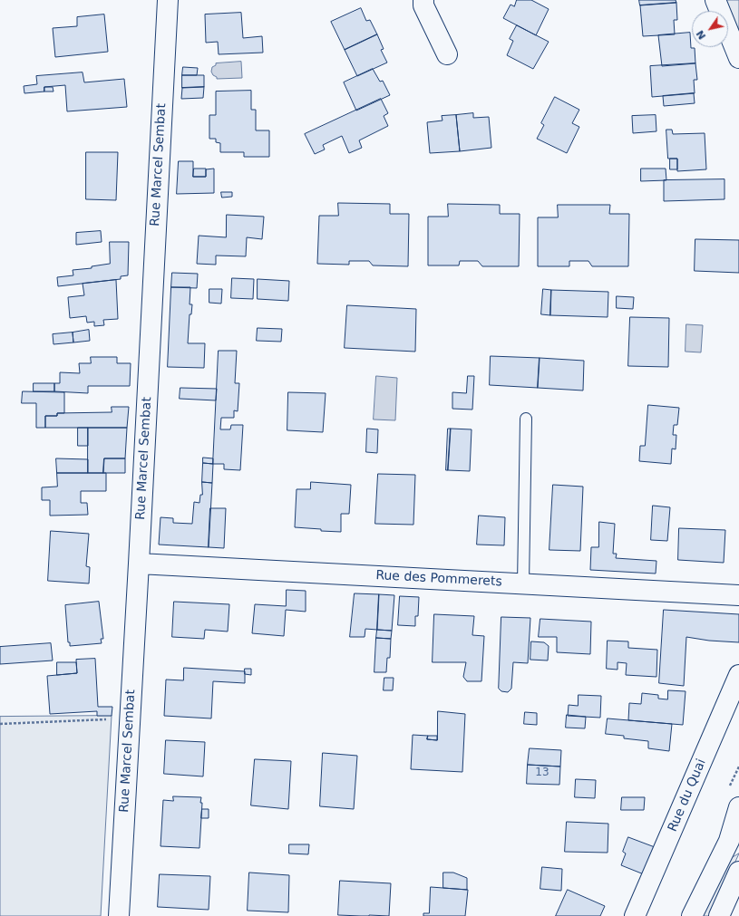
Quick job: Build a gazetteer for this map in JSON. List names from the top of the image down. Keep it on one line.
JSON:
{"streets":{"street":["Rue Marcel Sembat","Rue des Pommerets","Rue du Quai"]},"crossings":[["Rue Marcel Sembat","Rue des Pommerets"]],"house_numbers":["13"],"north":"bottom left"}
